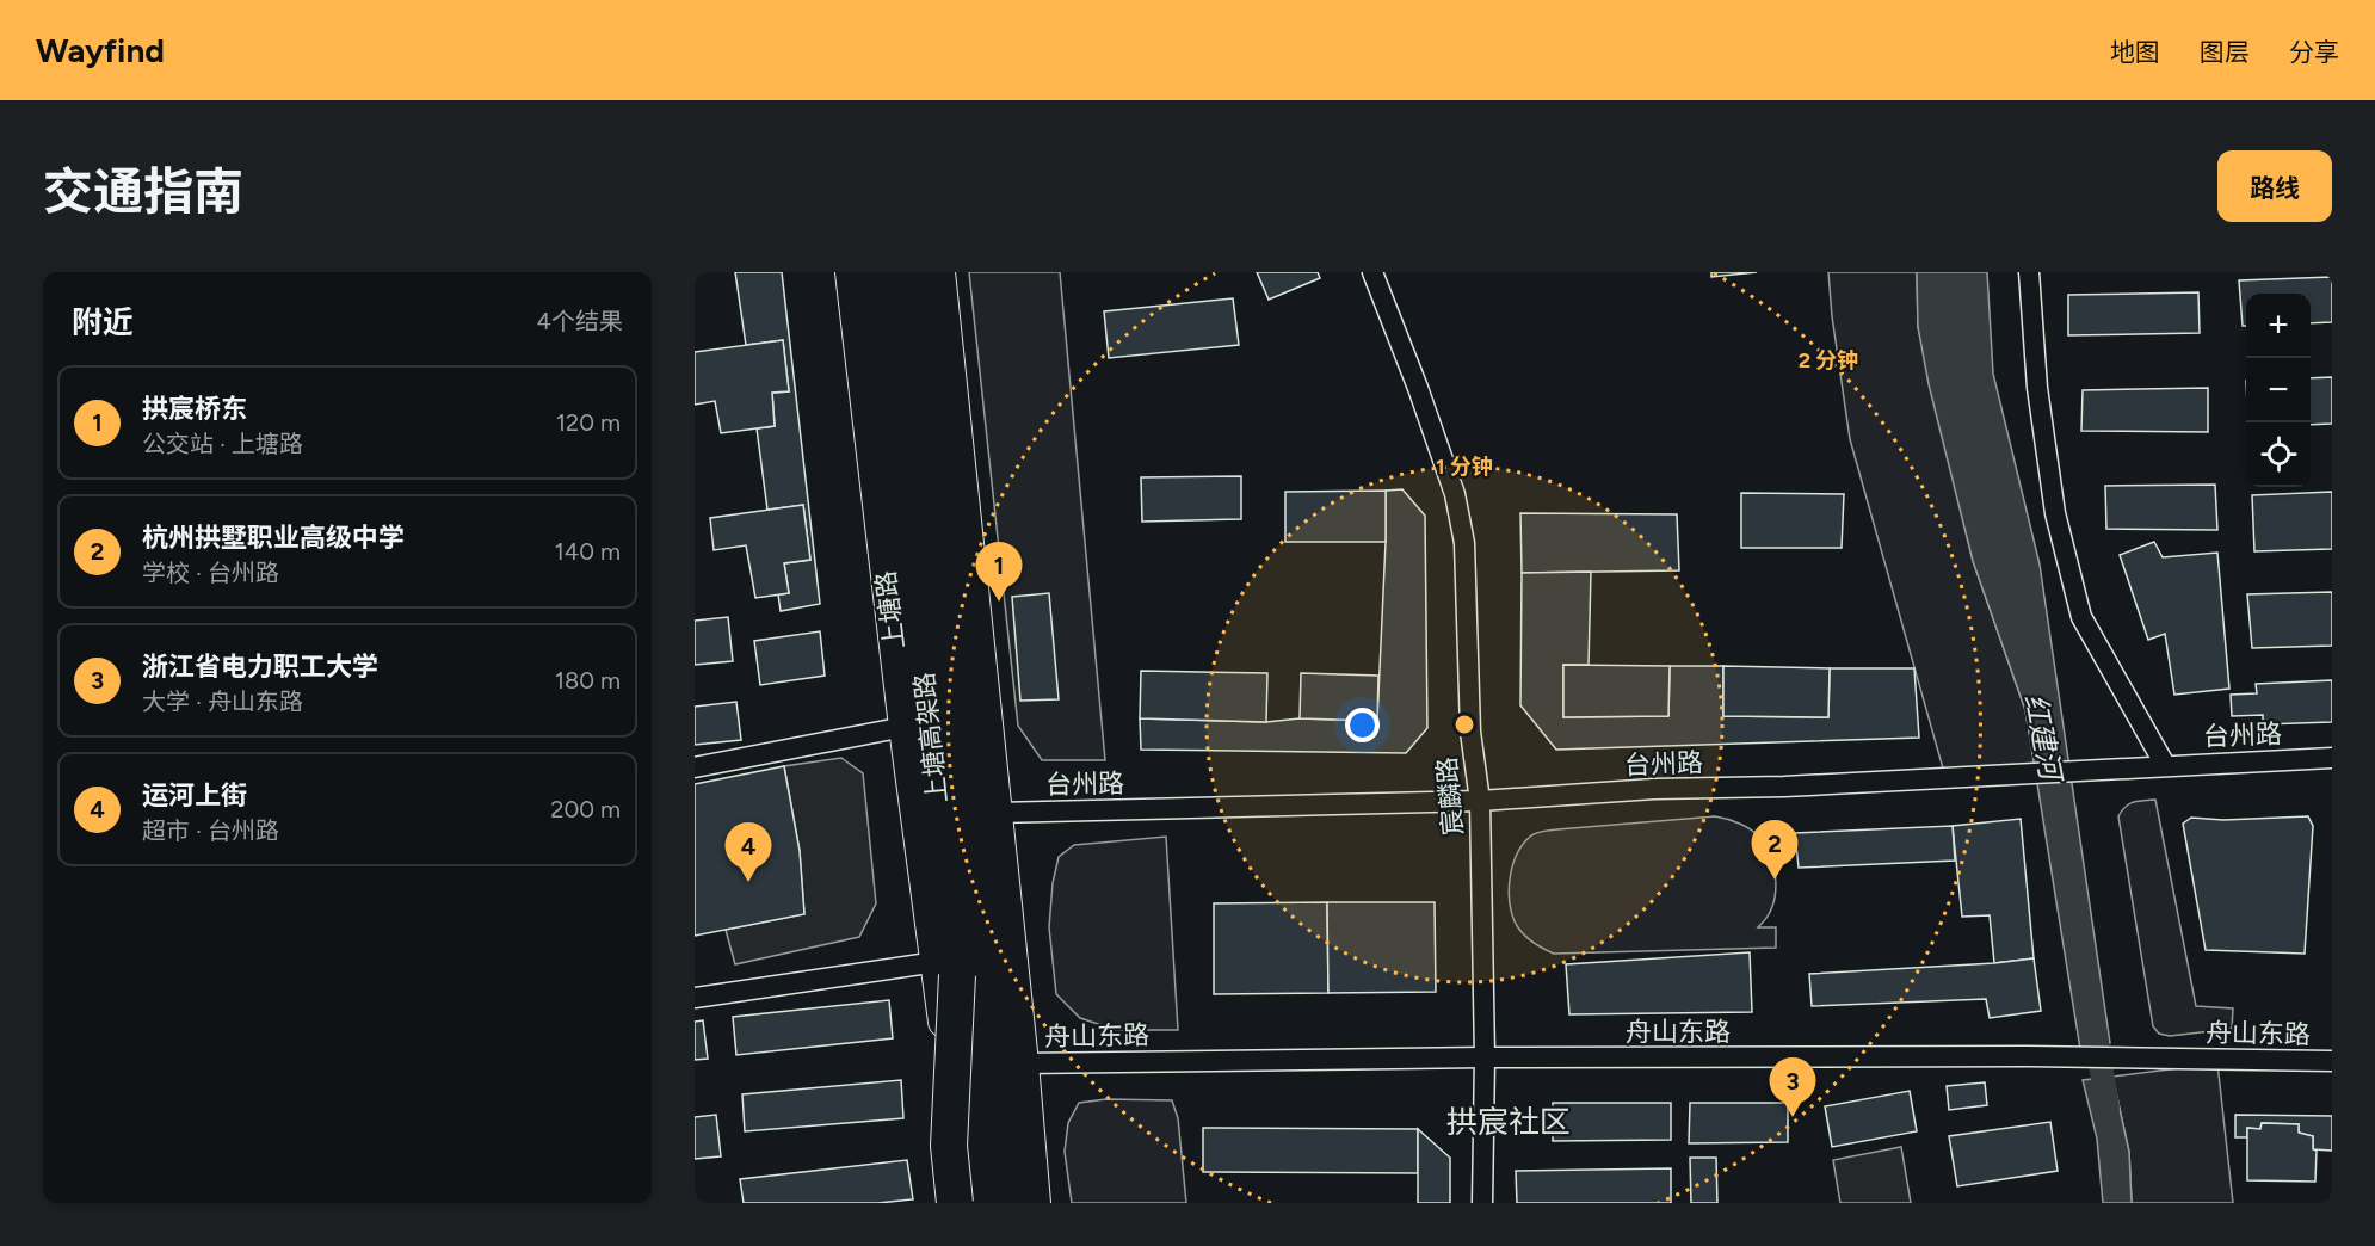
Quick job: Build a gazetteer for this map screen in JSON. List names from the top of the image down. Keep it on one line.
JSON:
{"streets":{"highway":["上塘高架路"],"main road":["上塘路"],"street":["台州路","宸麟路","舟山东路"]},"crossings":[["上塘路","上塘高架路"],["台州路","宸麟路"],["宸麟路","舟山东路"]],"districts":["拱宸社区"],"water":["红建河"],"page":{"header":"Wayfind","nav":["地图","图层","分享"],"title":"交通指南","buttons":"路线","heading":["附近","4个结果"],"map_buttons":["+","−"],"list":[{"mark":"1","name":"拱宸桥东","note":"公交站 · 上塘路","value":"120 m"},{"mark":"2","name":"杭州拱墅职业高级中学","note":"学校 · 台州路","value":"140 m"},{"mark":"3","name":"浙江省电力职工大学","note":"大学 · 舟山东路","value":"180 m"},{"mark":"4","name":"运河上街","note":"超市 · 台州路","value":"200 m"}],"pins":["1","2","4","3"]},"rings":["2 分钟","1 分钟"]}
